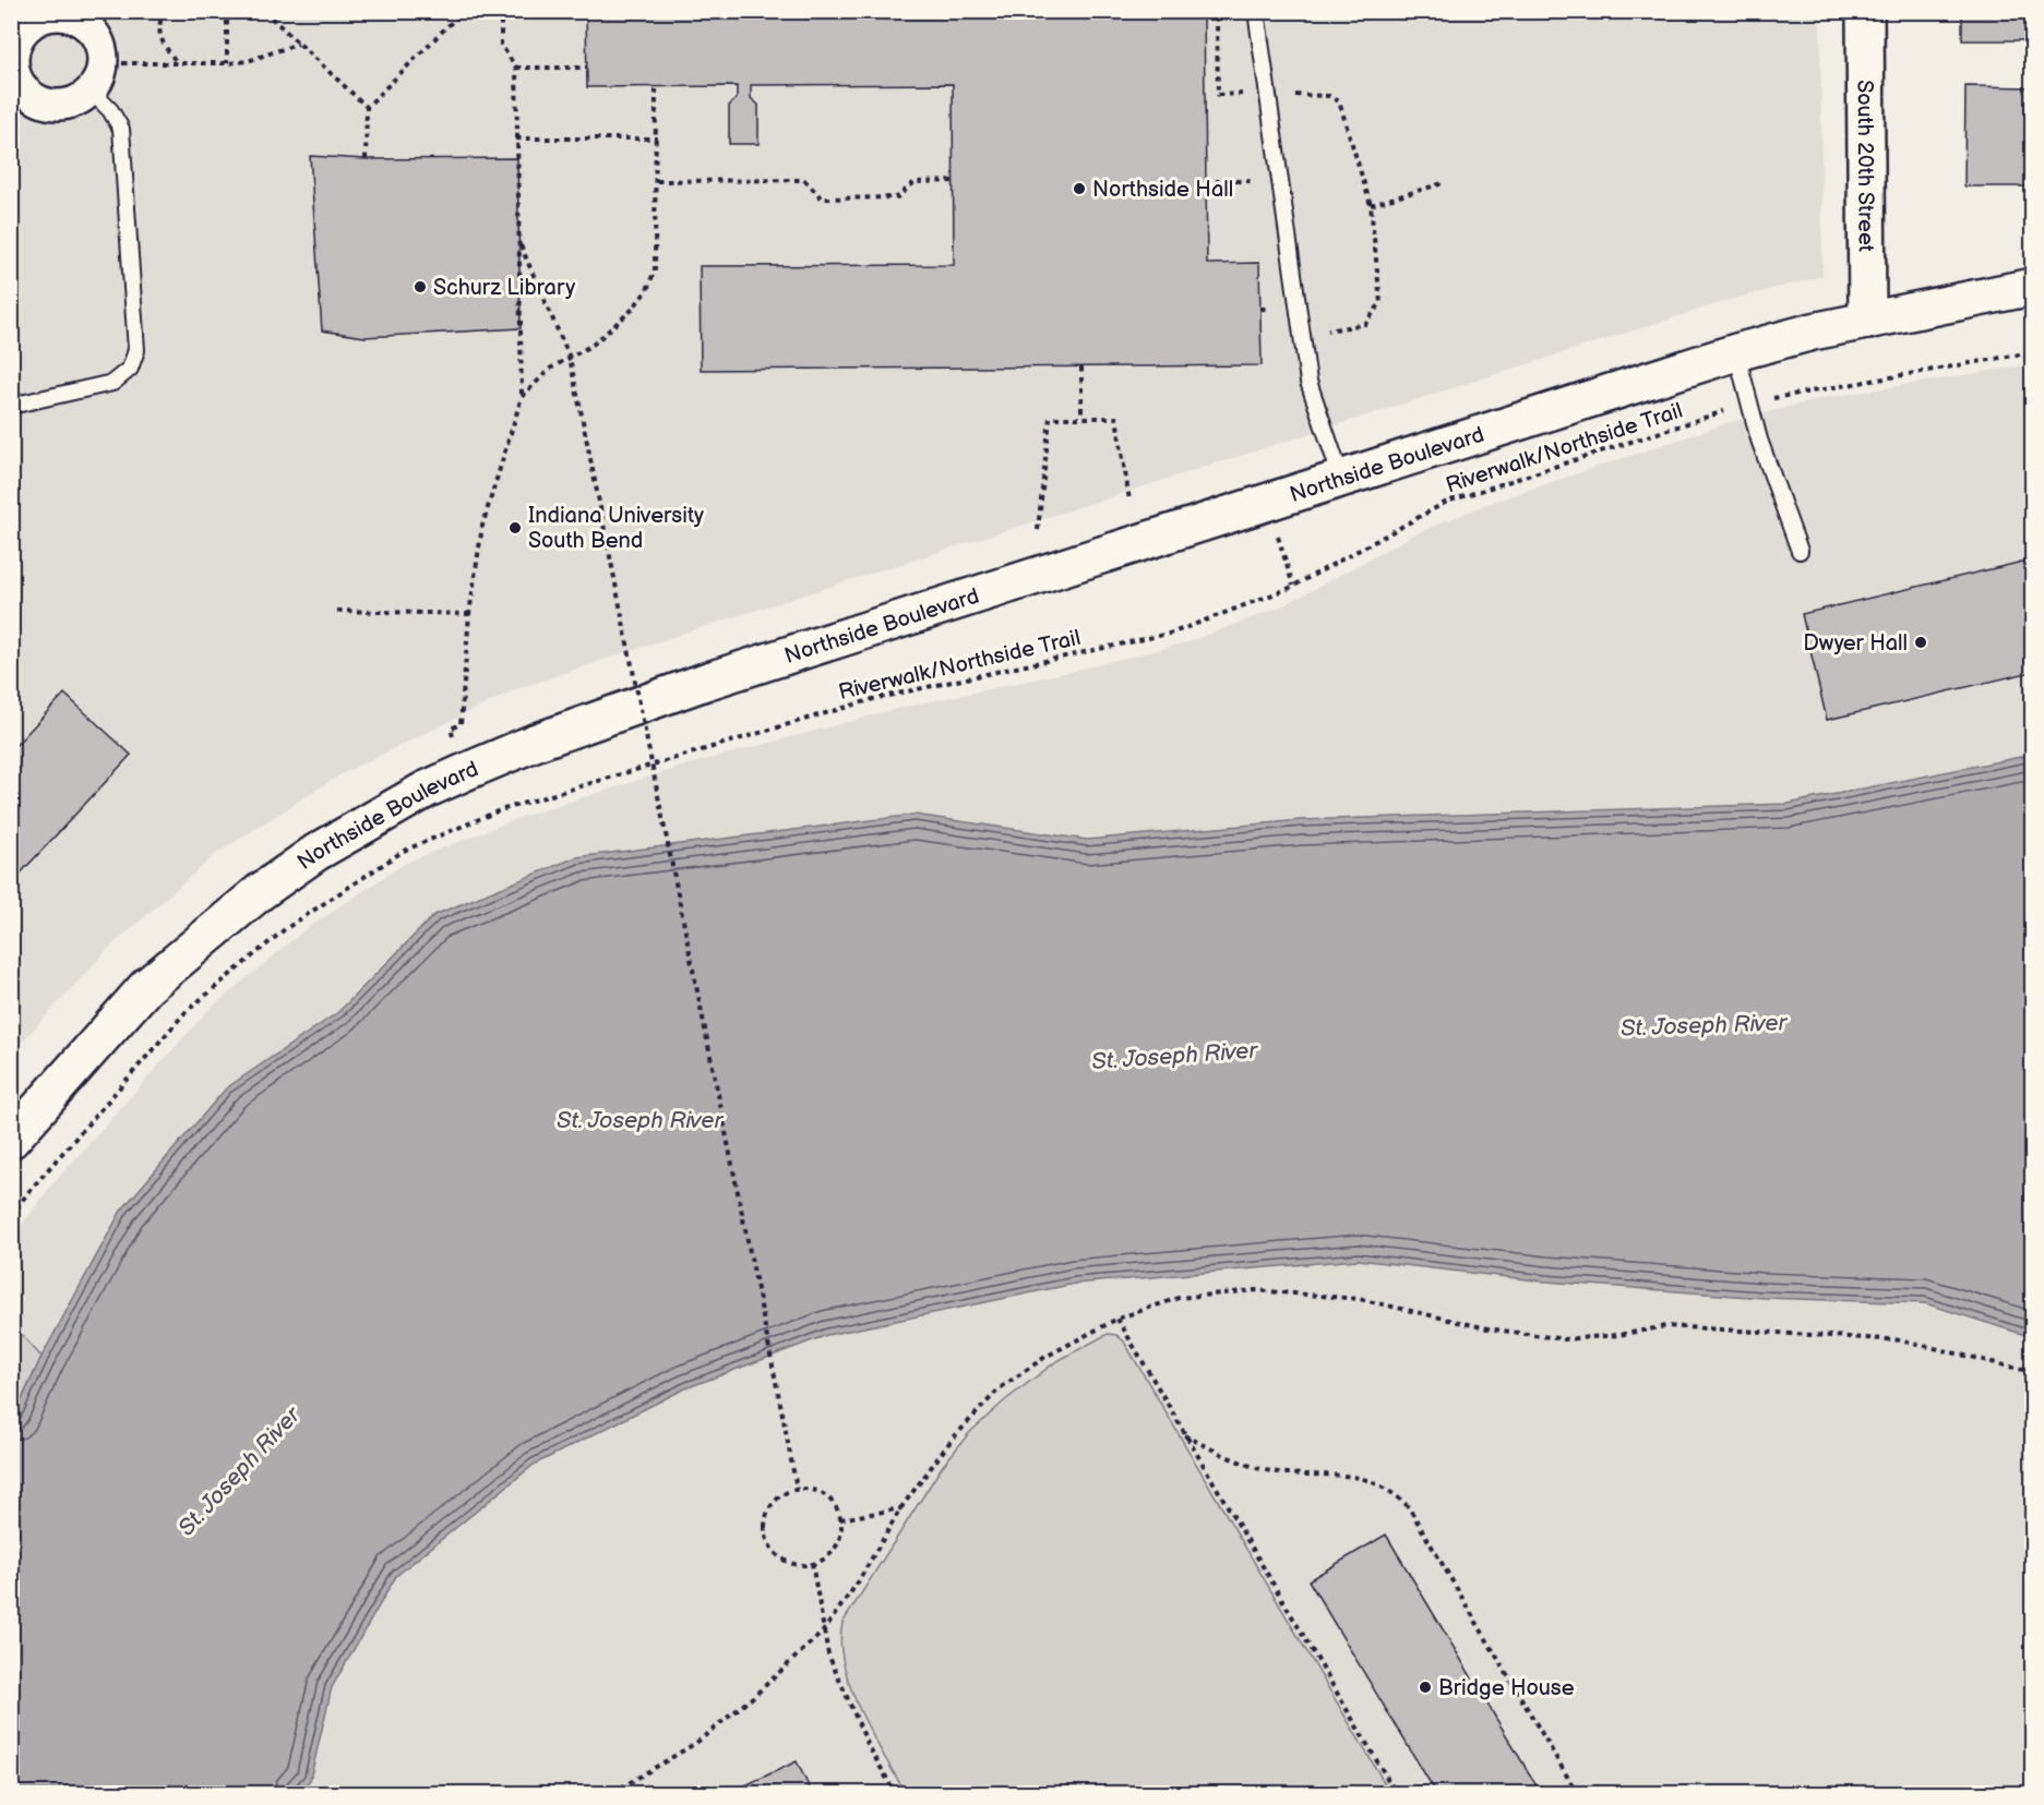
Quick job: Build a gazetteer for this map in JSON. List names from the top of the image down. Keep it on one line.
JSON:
{"streets":{"street":["South 20th Street","Northside Boulevard"],"path":["Riverwalk/Northside Trail"]},"crossings":[["South 20th Street","Northside Boulevard"]],"water":["St. Joseph River"],"places":["Northside Hall","Schurz Library","Indiana University South Bend","Dwyer Hall","Bridge House"]}
